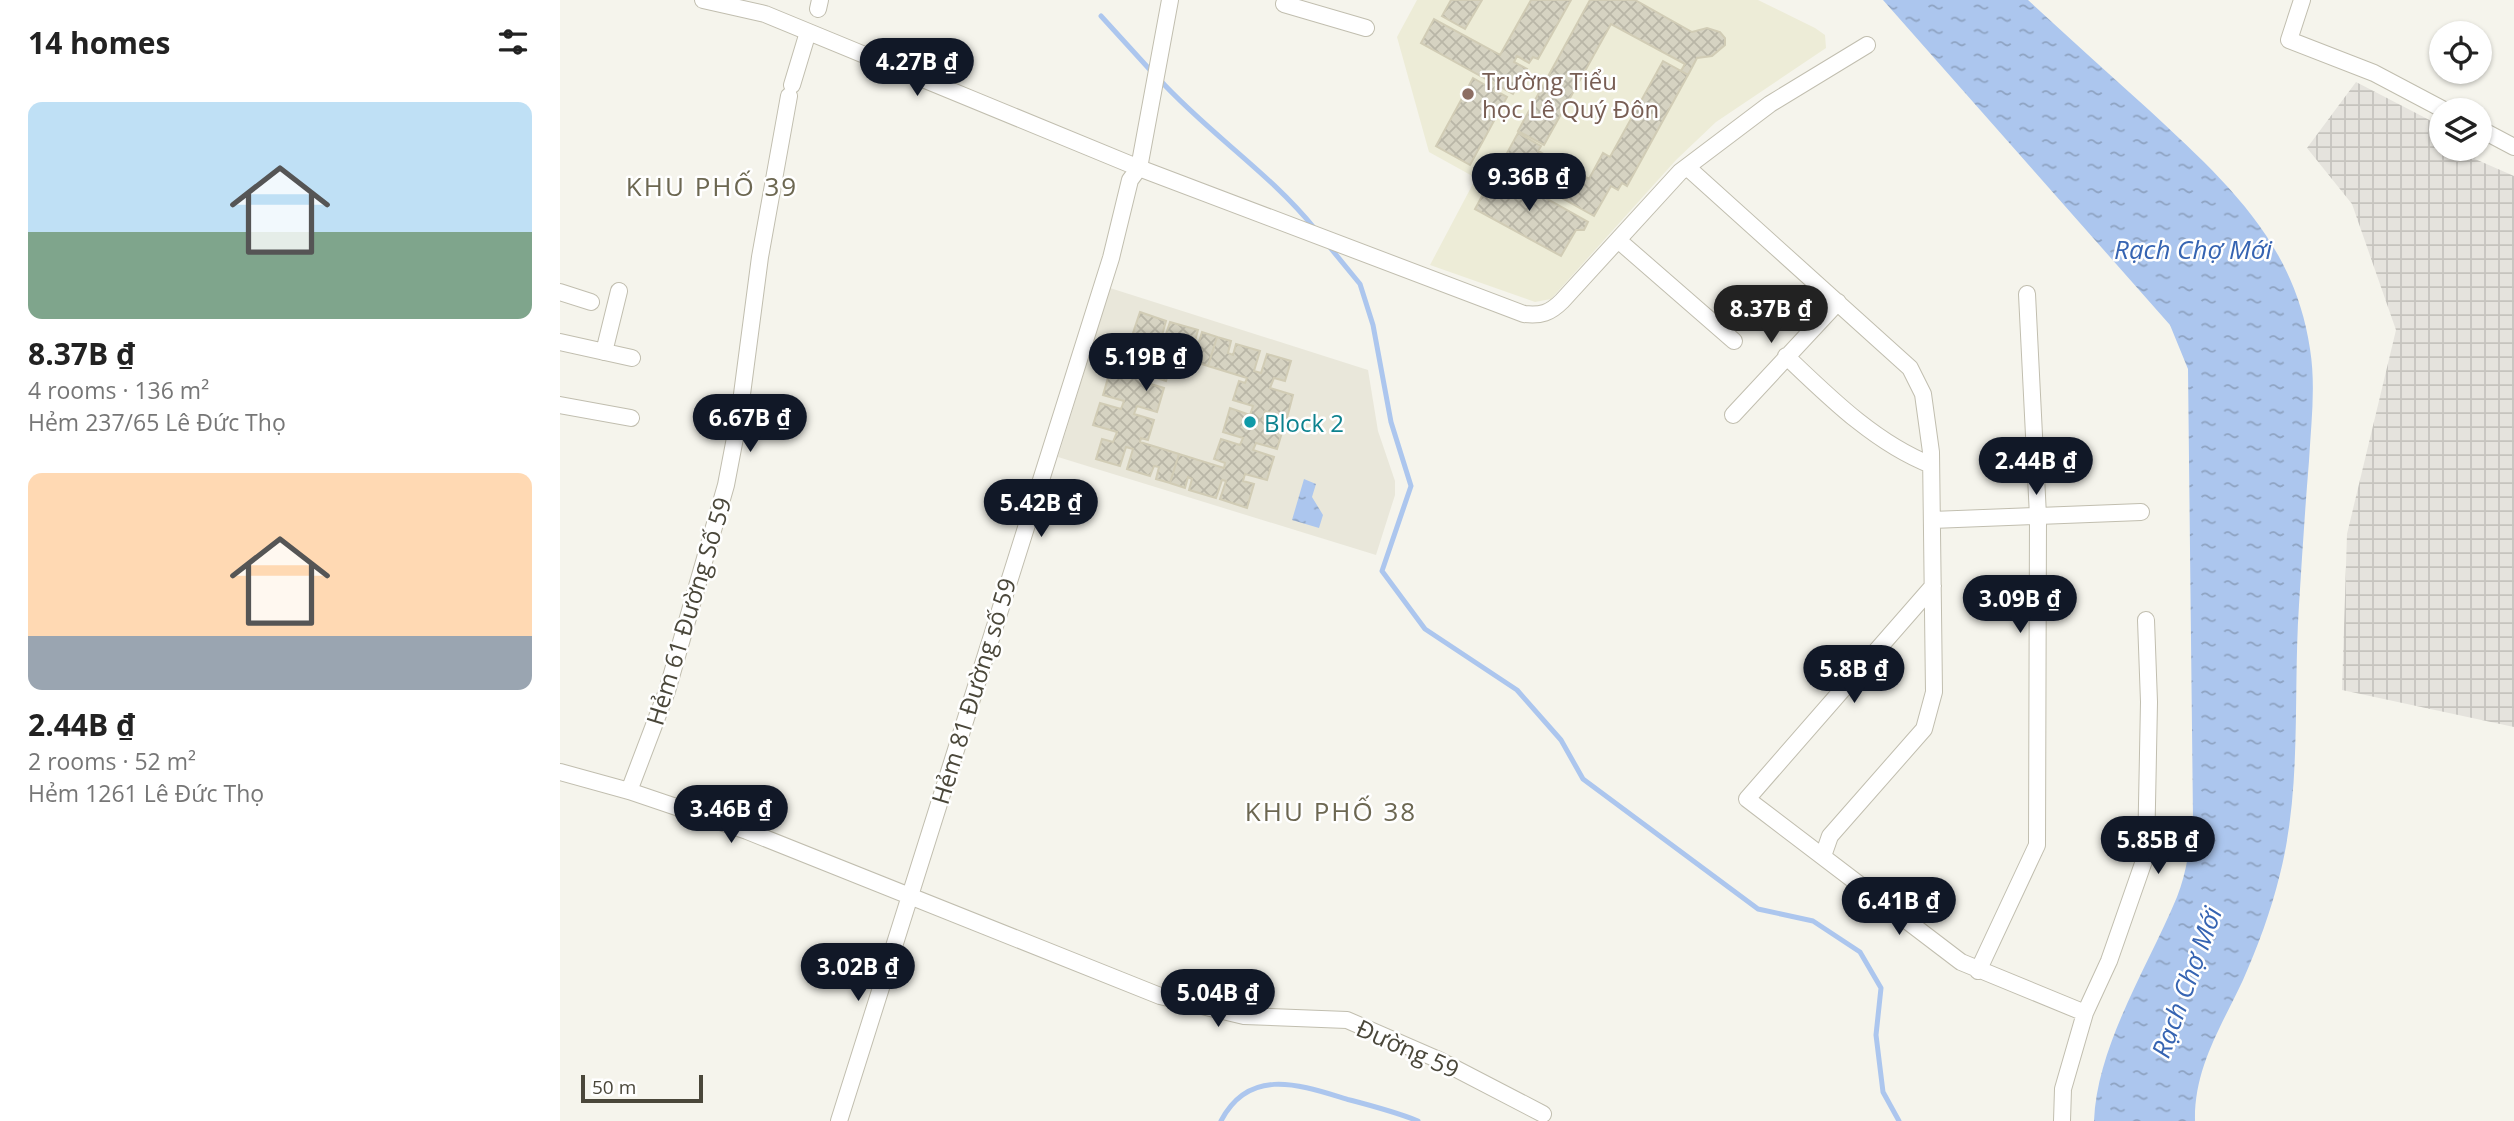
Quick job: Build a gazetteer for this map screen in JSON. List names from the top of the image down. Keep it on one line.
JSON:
{"streets":{"street":["Hẻm 61 Đường Số 59","Hẻm 81 Đường số 59","Đường 59"]},"crossings":[["Hẻm 61 Đường Số 59","Đường 59"],["Hẻm 81 Đường số 59","Đường 59"]],"districts":["KHU PHỐ 39","KHU PHỐ 38"],"water":["Rạch Chợ Mới"],"places":["Trường Tiểu học Lê Quý Đôn","Block 2"],"scale_bar":"50 m","page":{"heading":"14 homes","price":["4.27B ₫","9.36B ₫","8.37B ₫","5.19B ₫","6.67B ₫","2.44B ₫","5.42B ₫","3.09B ₫","5.8B ₫","3.46B ₫","5.85B ₫","6.41B ₫","3.02B ₫","5.04B ₫"],"list":[{"name":"8.37B ₫","note":"4 rooms · 136 m² · Hẻm 237/65 Lê Đức Thọ"},{"name":"2.44B ₫","note":"2 rooms · 52 m² · Hẻm 1261 Lê Đức Thọ"}],"scale":"50 m"}}
